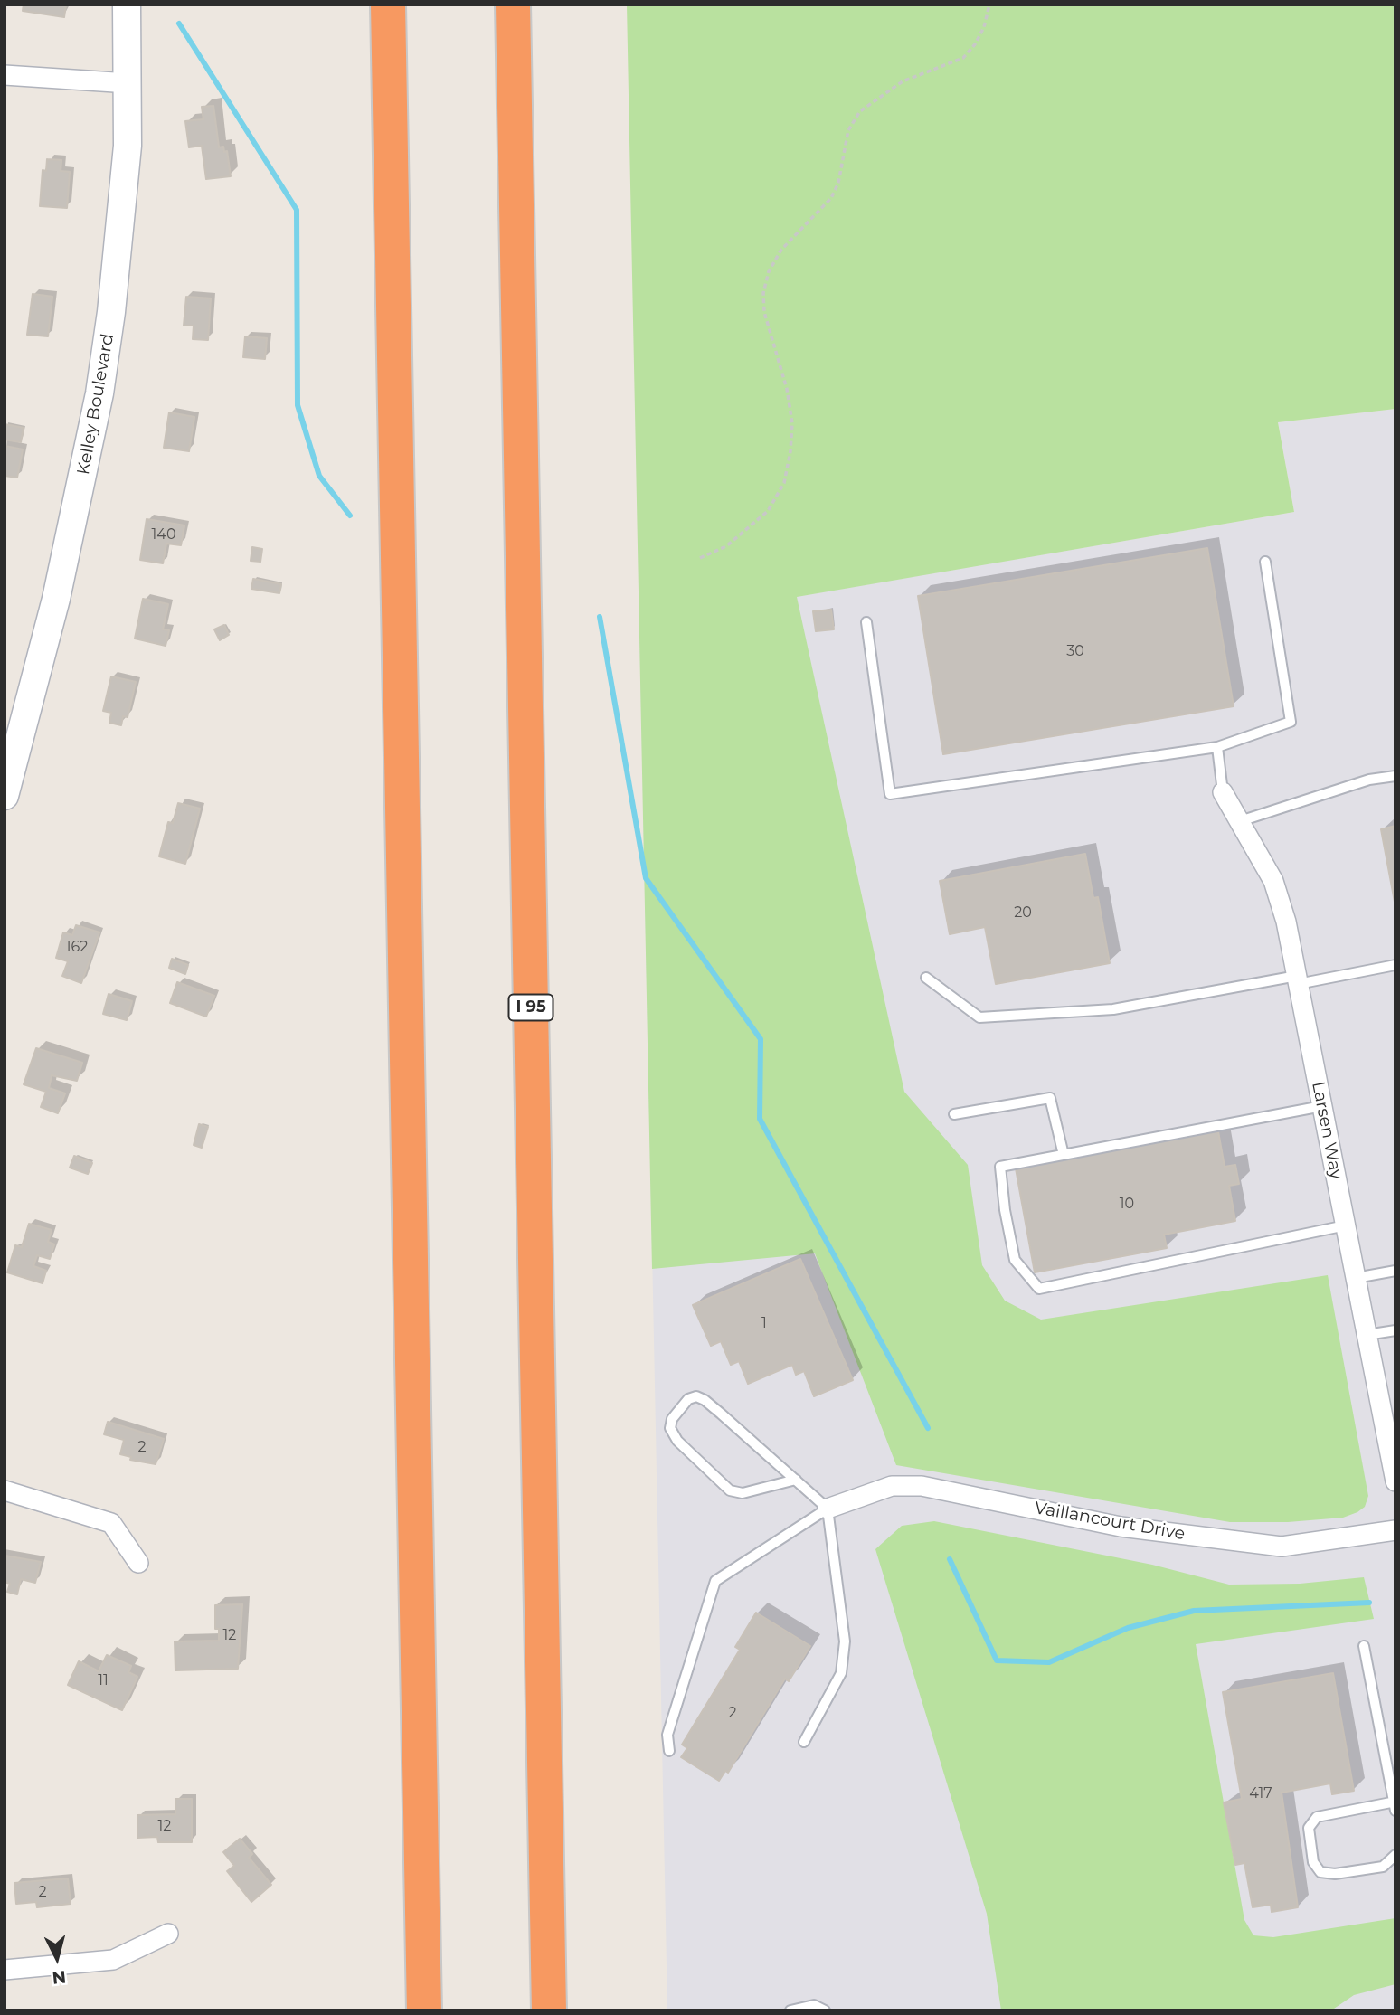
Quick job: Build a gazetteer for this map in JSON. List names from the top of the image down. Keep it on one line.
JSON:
{"streets":{"highway":["I 95"],"main road":["Kelley Boulevard"],"street":["Larsen Way","Vaillancourt Drive"]},"house_numbers":["140","30","20","162","10","1","2","12","11","2","417","12","2"],"north":"bottom"}
